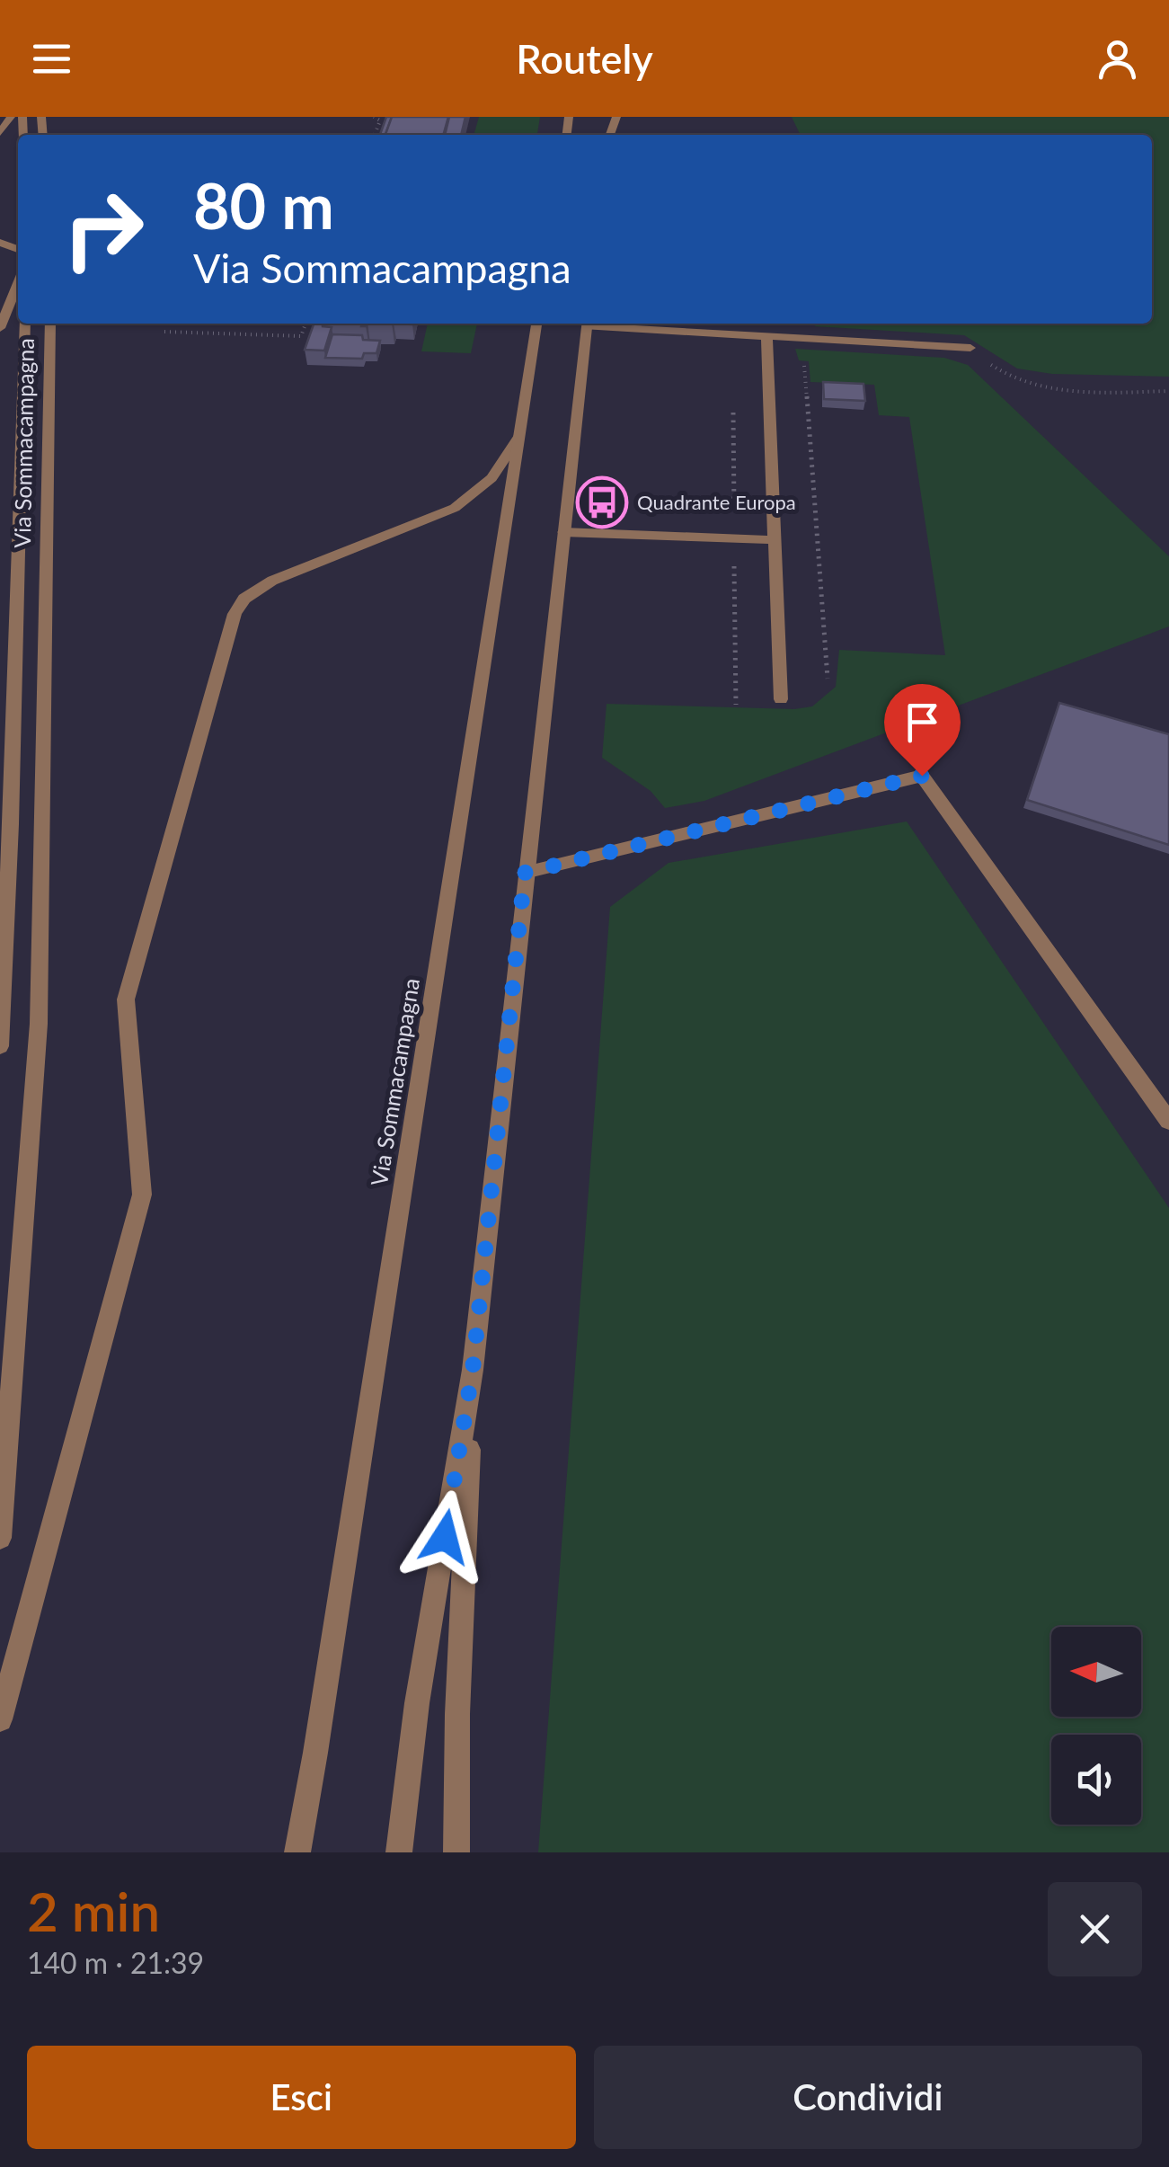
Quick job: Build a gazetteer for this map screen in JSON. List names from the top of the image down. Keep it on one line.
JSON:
{"streets":{"street":["Via Sommacampagna"]},"places":{"bus stop":["Quadrante Europa"]},"north":"left","page":{"header":"Routely","turn":["80 m","Via Sommacampagna"],"heading":["2 min","140 m · 21:39"],"buttons":["Esci","Condividi"]}}
